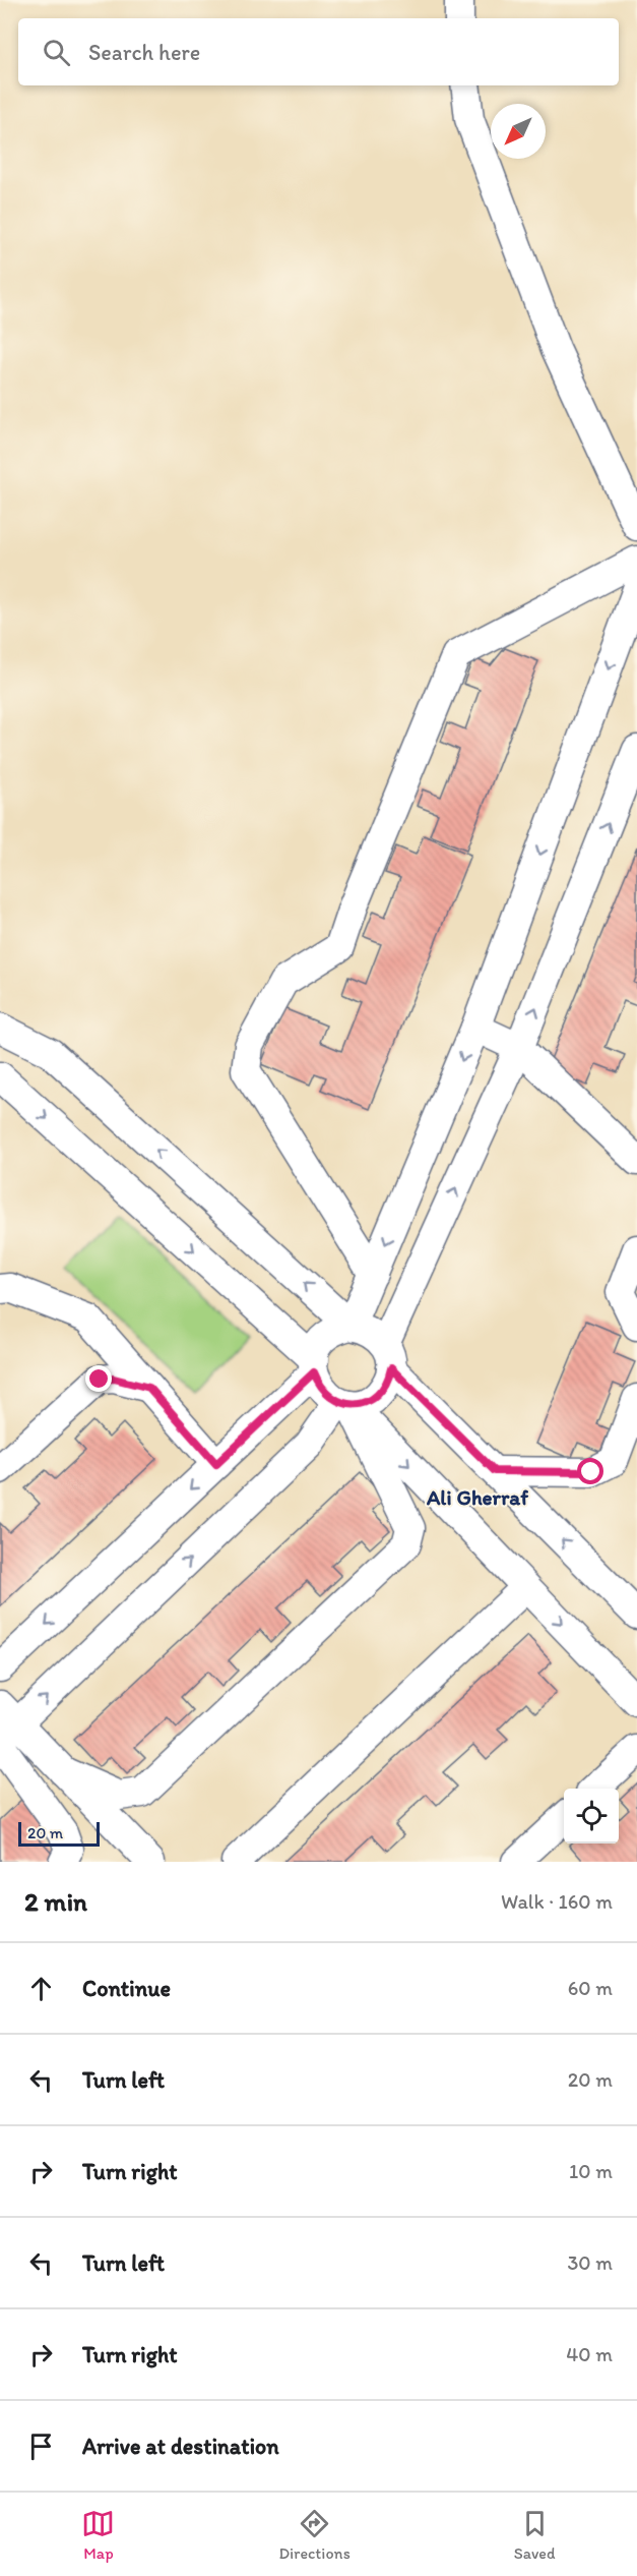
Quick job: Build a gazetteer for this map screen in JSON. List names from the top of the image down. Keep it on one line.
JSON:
{"districts":["Ali Gherraf"],"scale_bar":"20 m","north":"bottom left","page":{"search":"Search here","scale":"20 m","heading":["2 min","Walk · 160 m"],"list":[["Continue","60 m"],["Turn left","20 m"],["Turn right","10 m"],["Turn left","30 m"],["Turn right","40 m"],"Arrive at destination"],"nav":["Map","Directions","Saved"]}}
